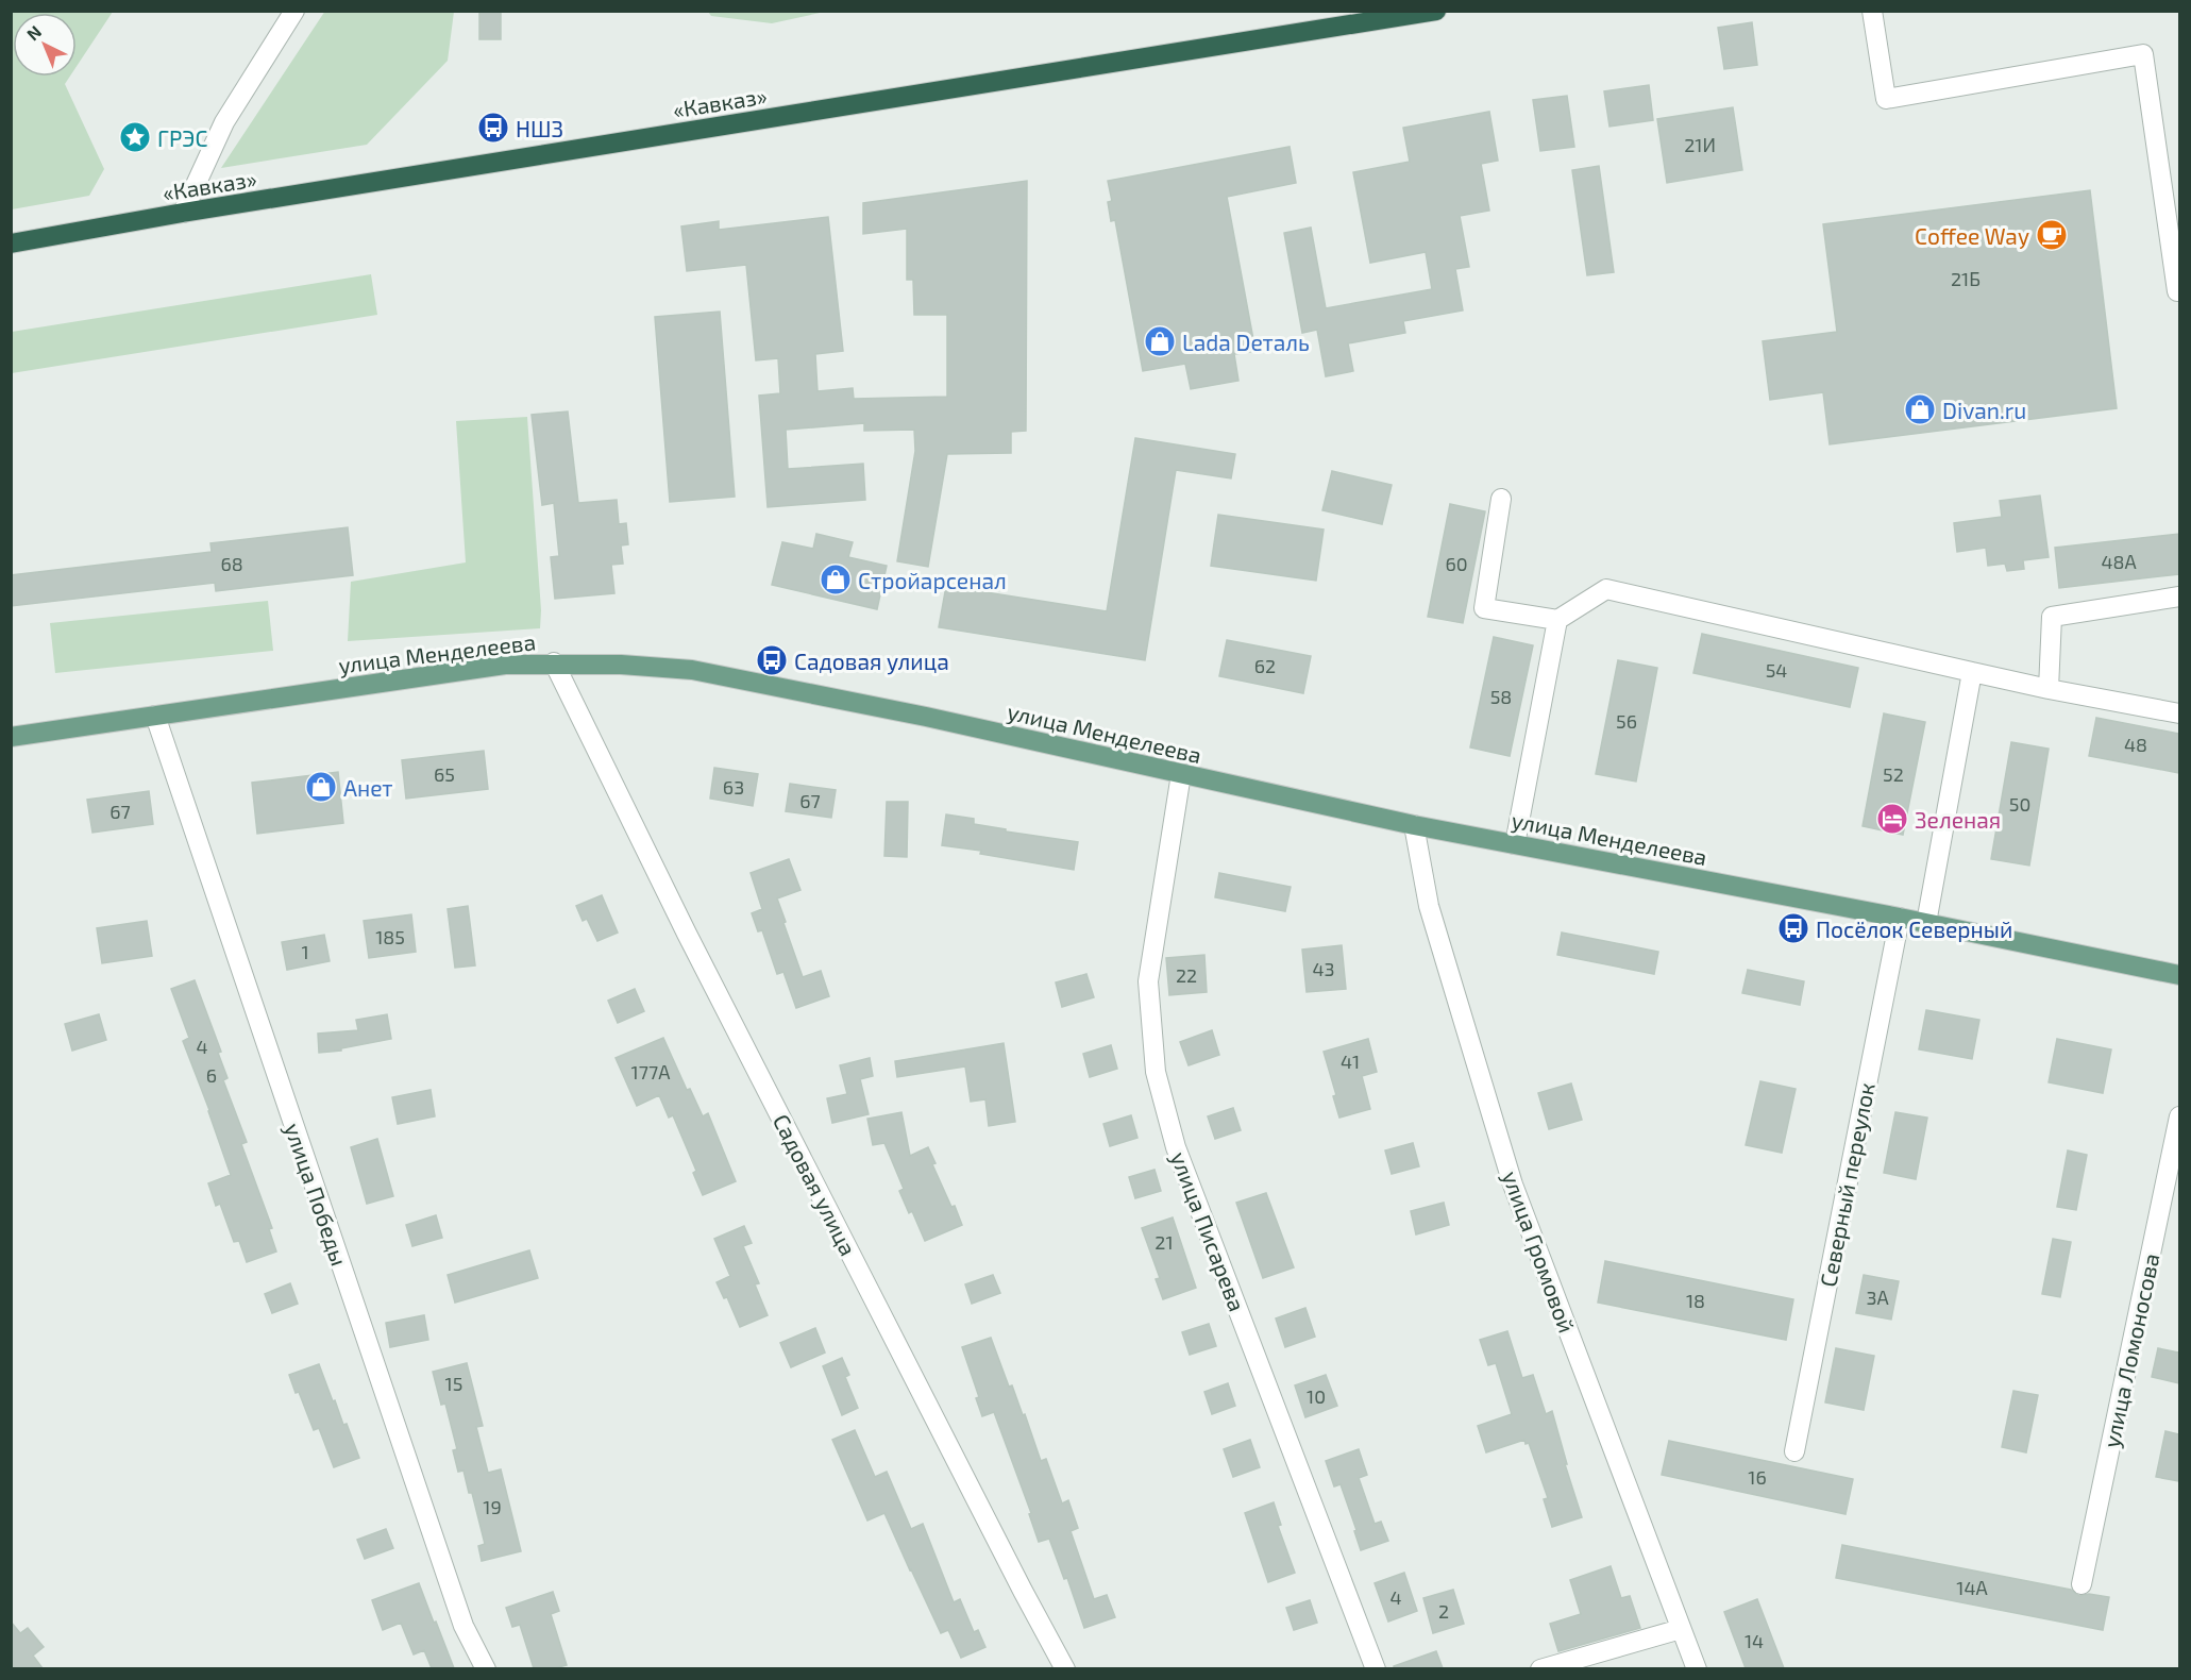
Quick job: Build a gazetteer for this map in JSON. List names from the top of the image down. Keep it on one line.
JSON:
{"streets":{"highway":["«Кавказ»"],"main road":["улица Менделеева"],"street":["Садовая улица","Северный переулок","улица Победы","улица Писарева","улица Громовой","улица Ломоносова"]},"crossings":[["улица Менделеева","Садовая улица"],["улица Менделеева","Северный переулок"],["улица Менделеева","улица Победы"],["улица Менделеева","улица Писарева"],["улица Менделеева","улица Громовой"]],"places":{"bus stop":["НШЗ","Садовая улица","Посёлок Северный"],"place":["ГРЭС"],"cafe":["Coffee Way"],"shop":["Lada Dеталь","Divan.ru","Стройарсенал","Анет"],"hotel":["Зеленая"]},"house_numbers":["21И","21Б","48А","68","60","62","54","58","56","48","65","52","63","67","50","67","185","1","43","22","4","41","177А","6","21","3А","18","15","10","16","19","14А","4","2","14"],"north":"top left"}
